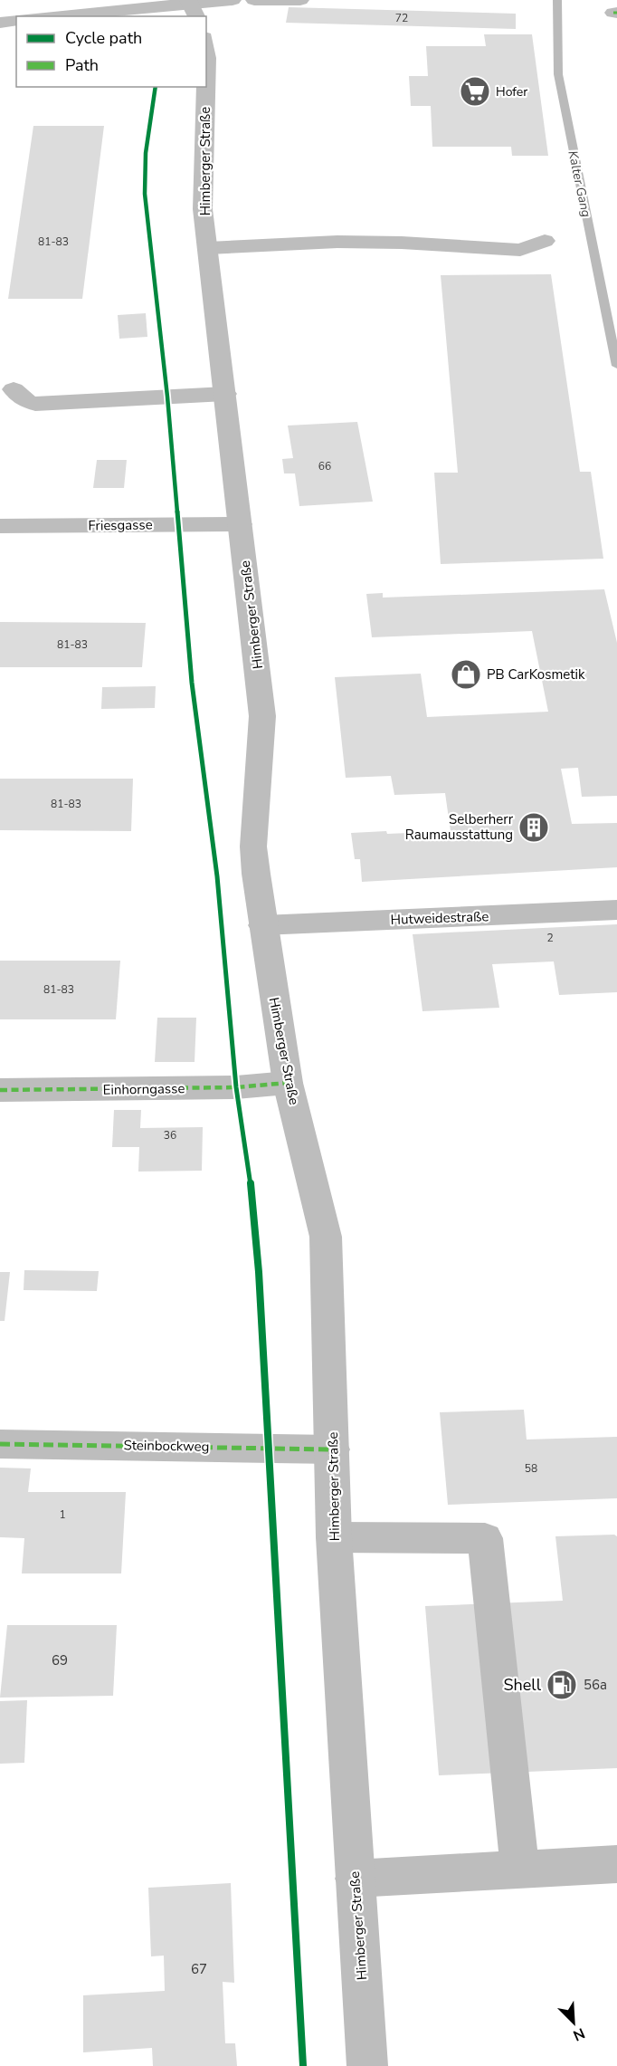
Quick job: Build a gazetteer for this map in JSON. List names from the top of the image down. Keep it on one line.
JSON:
{"streets":{"main road":["Himberger Straße","Friesgasse","Hutweidestraße","Einhorngasse","Steinbockweg"]},"crossings":[["Himberger Straße","Friesgasse"],["Himberger Straße","Hutweidestraße"],["Himberger Straße","Einhorngasse"],["Himberger Straße","Steinbockweg"]],"water":["Kalter Gang"],"places":{"supermarket":["Hofer"],"shop":["PB CarKosmetik"],"building":["Selberherr Raumausstattung"],"fuel station":["Shell"]},"house_numbers":["72","81-83","66","81-83","81-83","2","81-83","36","58","1","69","56a","67"],"legend":["Cycle path","Path"],"north":"bottom right"}
